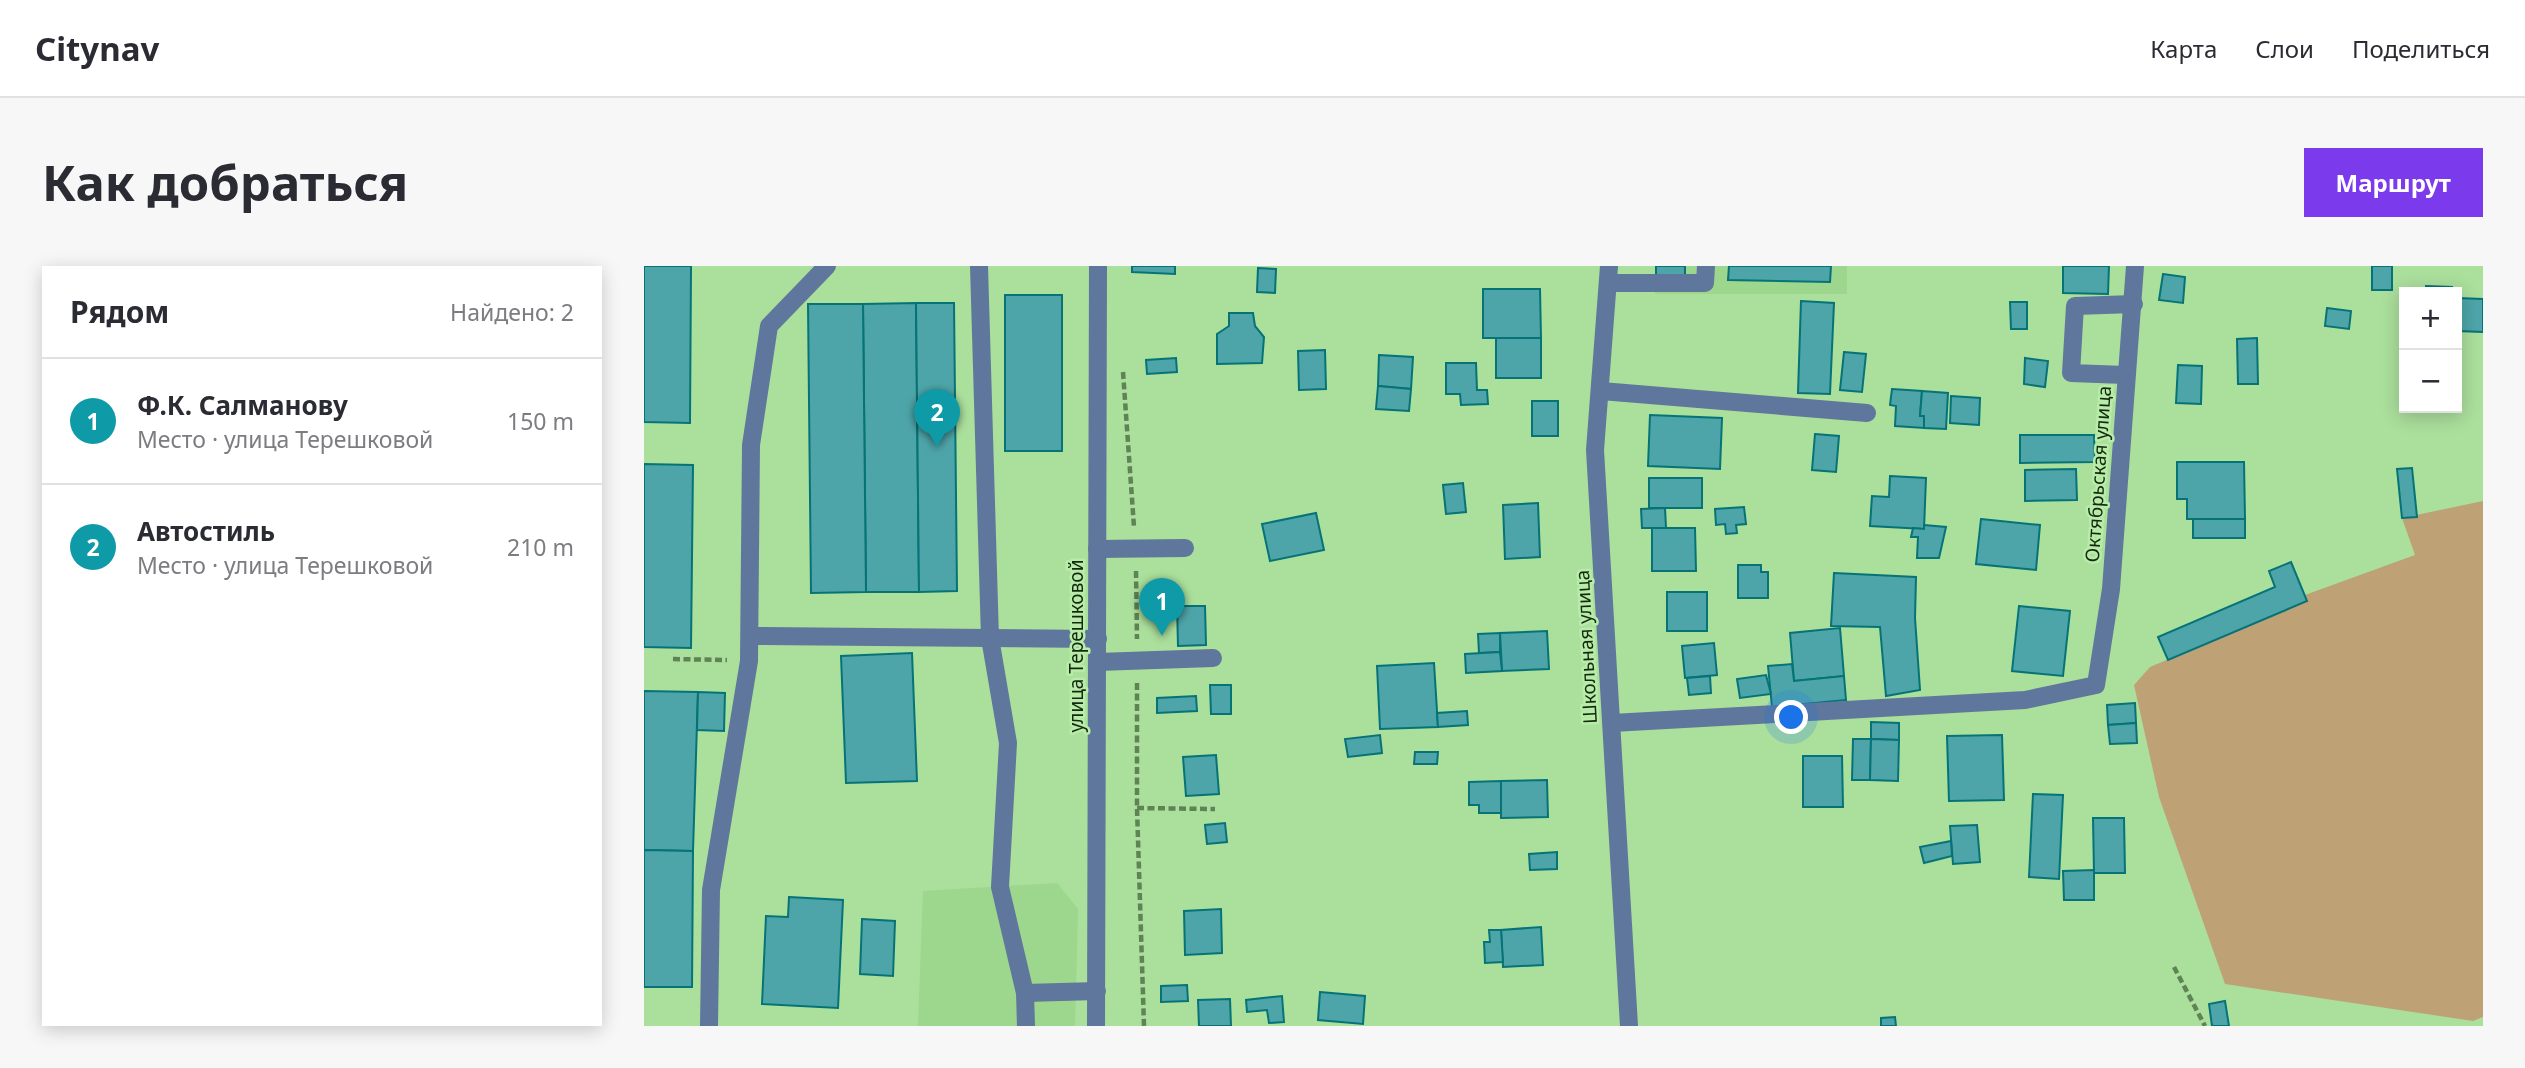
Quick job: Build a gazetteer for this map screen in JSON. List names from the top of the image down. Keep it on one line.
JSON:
{"streets":{"street":["Октябрьская улица","улица Терешковой","Школьная улица"]},"crossings":[["Октябрьская улица","Школьная улица"]],"page":{"header":"Citynav","nav":["Карта","Слои","Поделиться"],"buttons":"Маршрут","title":"Как добраться","heading":["Рядом","Найдено: 2"],"map_buttons":["+","−"],"list":[{"mark":"1","name":"Ф.К. Салманову","note":"Место · улица Терешковой","value":"150 m"},{"mark":"2","name":"Автостиль","note":"Место · улица Терешковой","value":"210 m"}],"pins":["2","1"]}}
